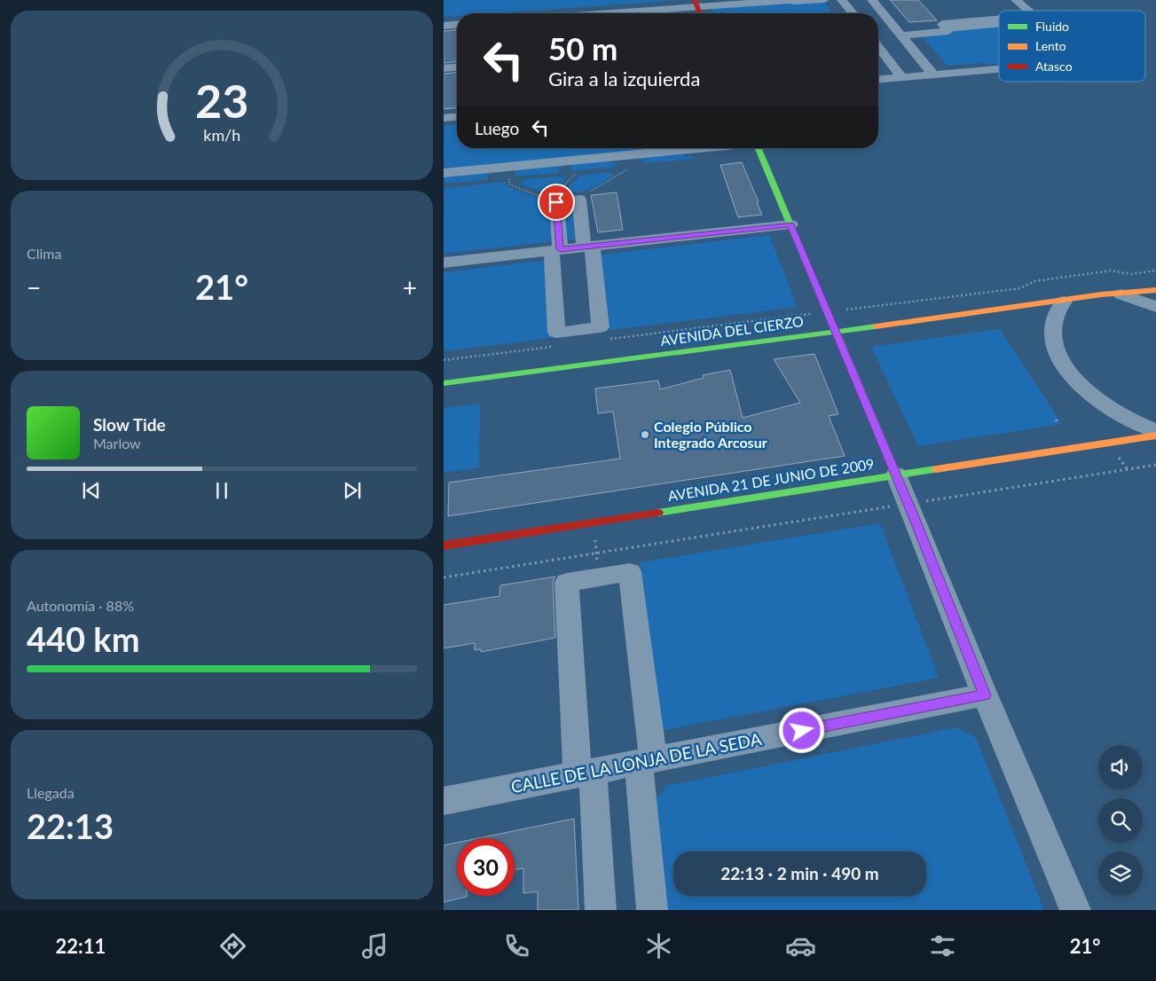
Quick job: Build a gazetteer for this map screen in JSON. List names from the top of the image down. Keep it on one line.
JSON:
{"streets":{"main road":["AVENIDA DEL CIERZO","AVENIDA 21 DE JUNIO DE 2009"],"street":["CALLE DE LA LONJA DE LA SEDA"]},"places":["Colegio Público Integrado Arcosur"],"legend":["Fluido","Lento","Atasco"],"page":{"turn":["50 m","Gira a la izquierda"],"then":"Luego","tile":["Clima",["Autonomía · 88%","440 km"],["Llegada","22:13"]],"heat":["−","21°","+"],"song":["Slow Tide","Marlow"],"limit":"30","trip":"22:13 · 2 min · 490 m","tabs":["22:11","21°"],"gauge":["23","km/h"]}}
